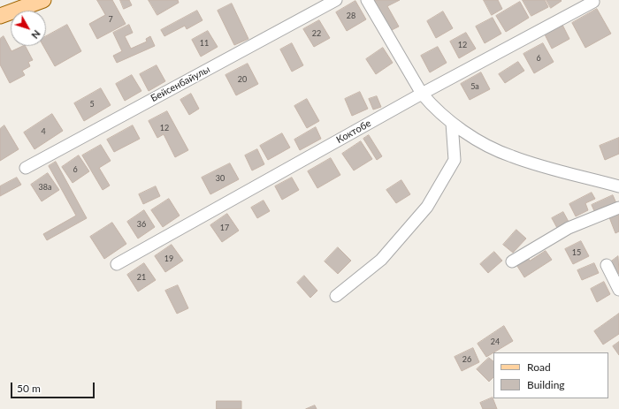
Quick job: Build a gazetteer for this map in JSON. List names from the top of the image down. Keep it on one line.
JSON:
{"streets":{"street":["Бейсенбайулы","Коктобе"]},"house_numbers":["28","7","22","11","12","6","20","5а","5","12","4","6","30","38а","36","17","15","19","21","24","26"],"legend":["Road","Building"],"scale_bar":"50 m","north":"bottom right"}
